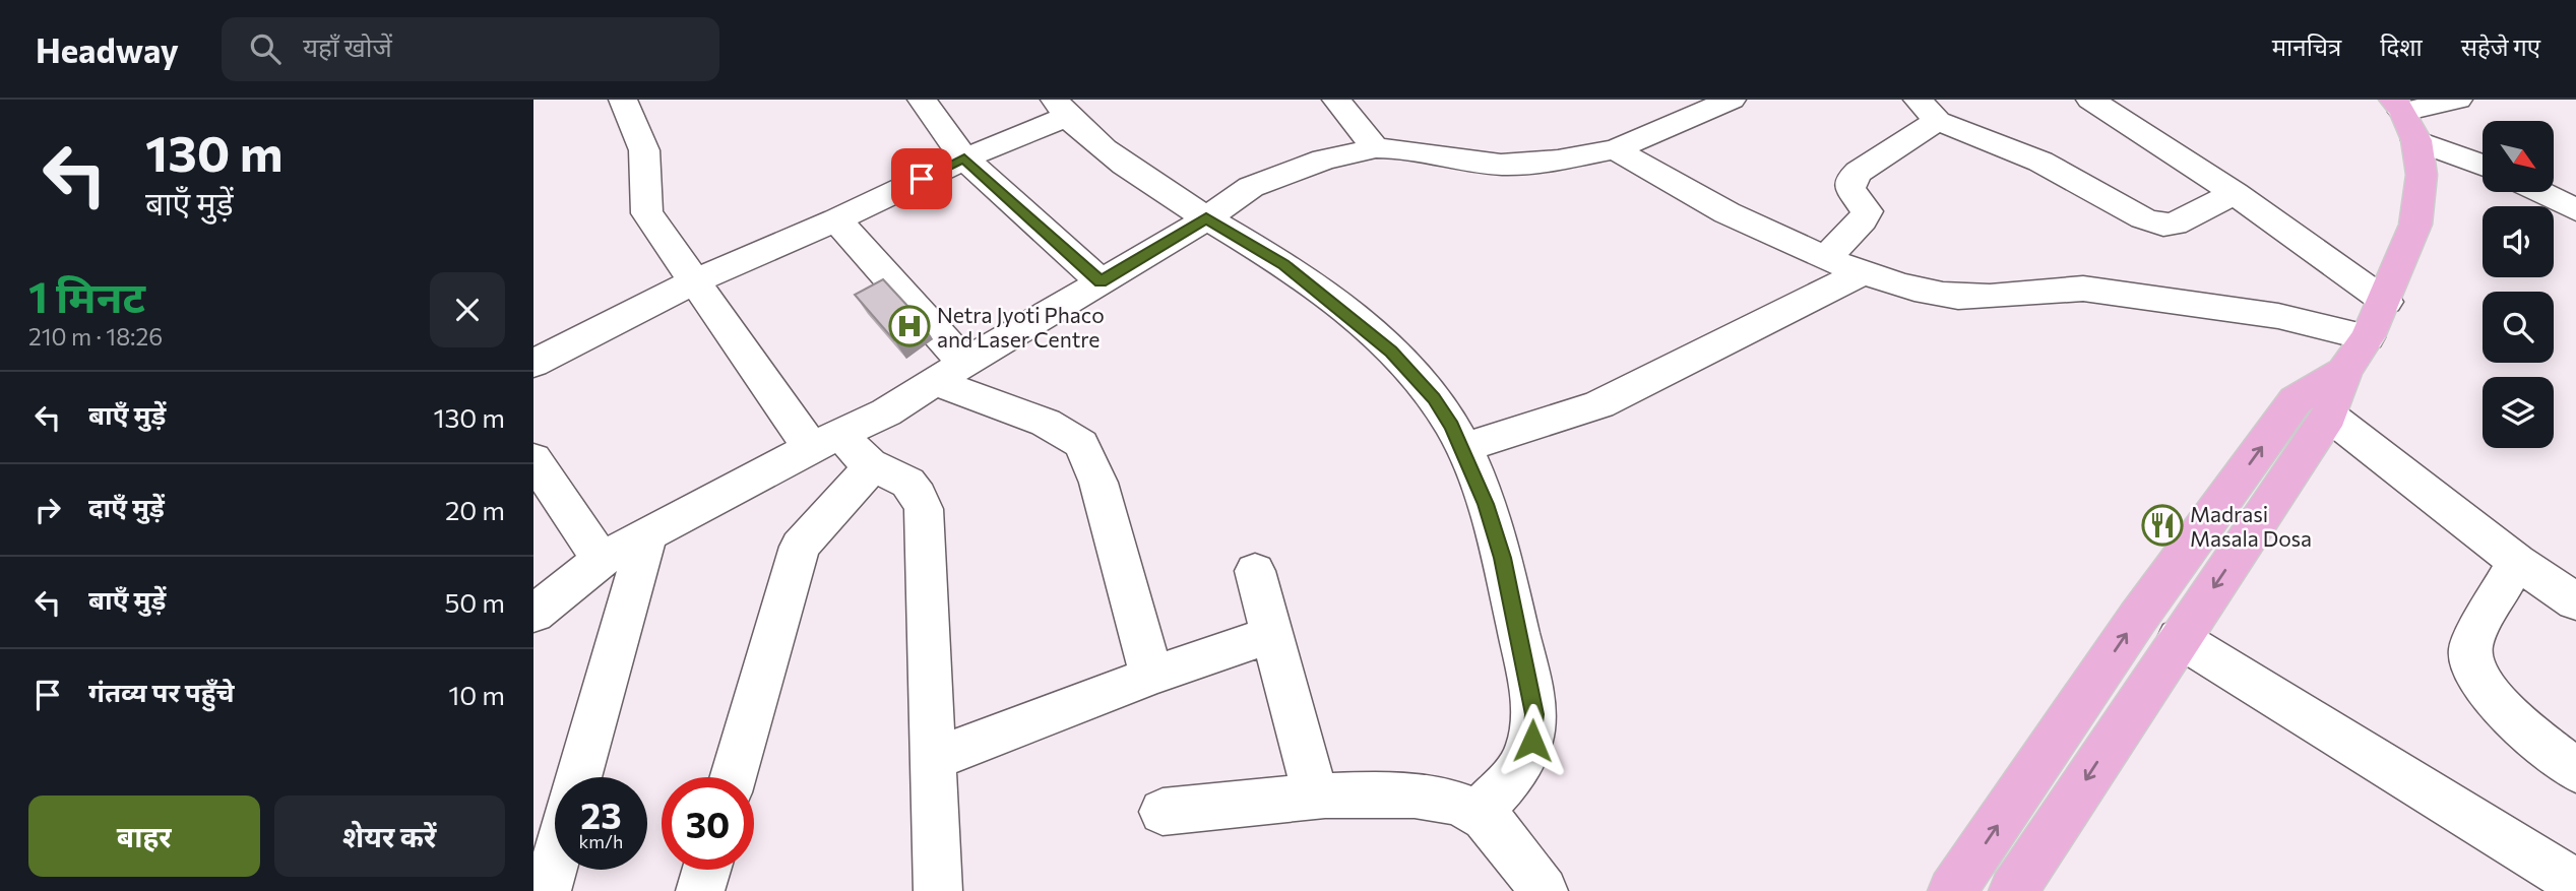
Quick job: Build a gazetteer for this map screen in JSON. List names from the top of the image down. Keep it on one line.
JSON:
{"places":{"hospital":["Netra Jyoti Phaco and Laser Centre"],"restaurant":["Madrasi Masala Dosa"]},"north":"bottom right","page":{"header":"Headway","search":"यहाँ खोजें","nav":["मानचित्र","दिशा","सहेजे गए"],"turn":["130 m","बाएँ मुड़ें"],"heading":["1 मिनट","210 m · 18:26"],"list":[{"name":"बाएँ मुड़ें","value":"130 m"},{"name":"दाएँ मुड़ें","value":"20 m"},{"name":"बाएँ मुड़ें","value":"50 m"},{"name":"गंतव्य पर पहुँचे","value":"10 m"}],"speed":"23 km/h","limit":"30","buttons":["बाहर","शेयर करें"]}}
